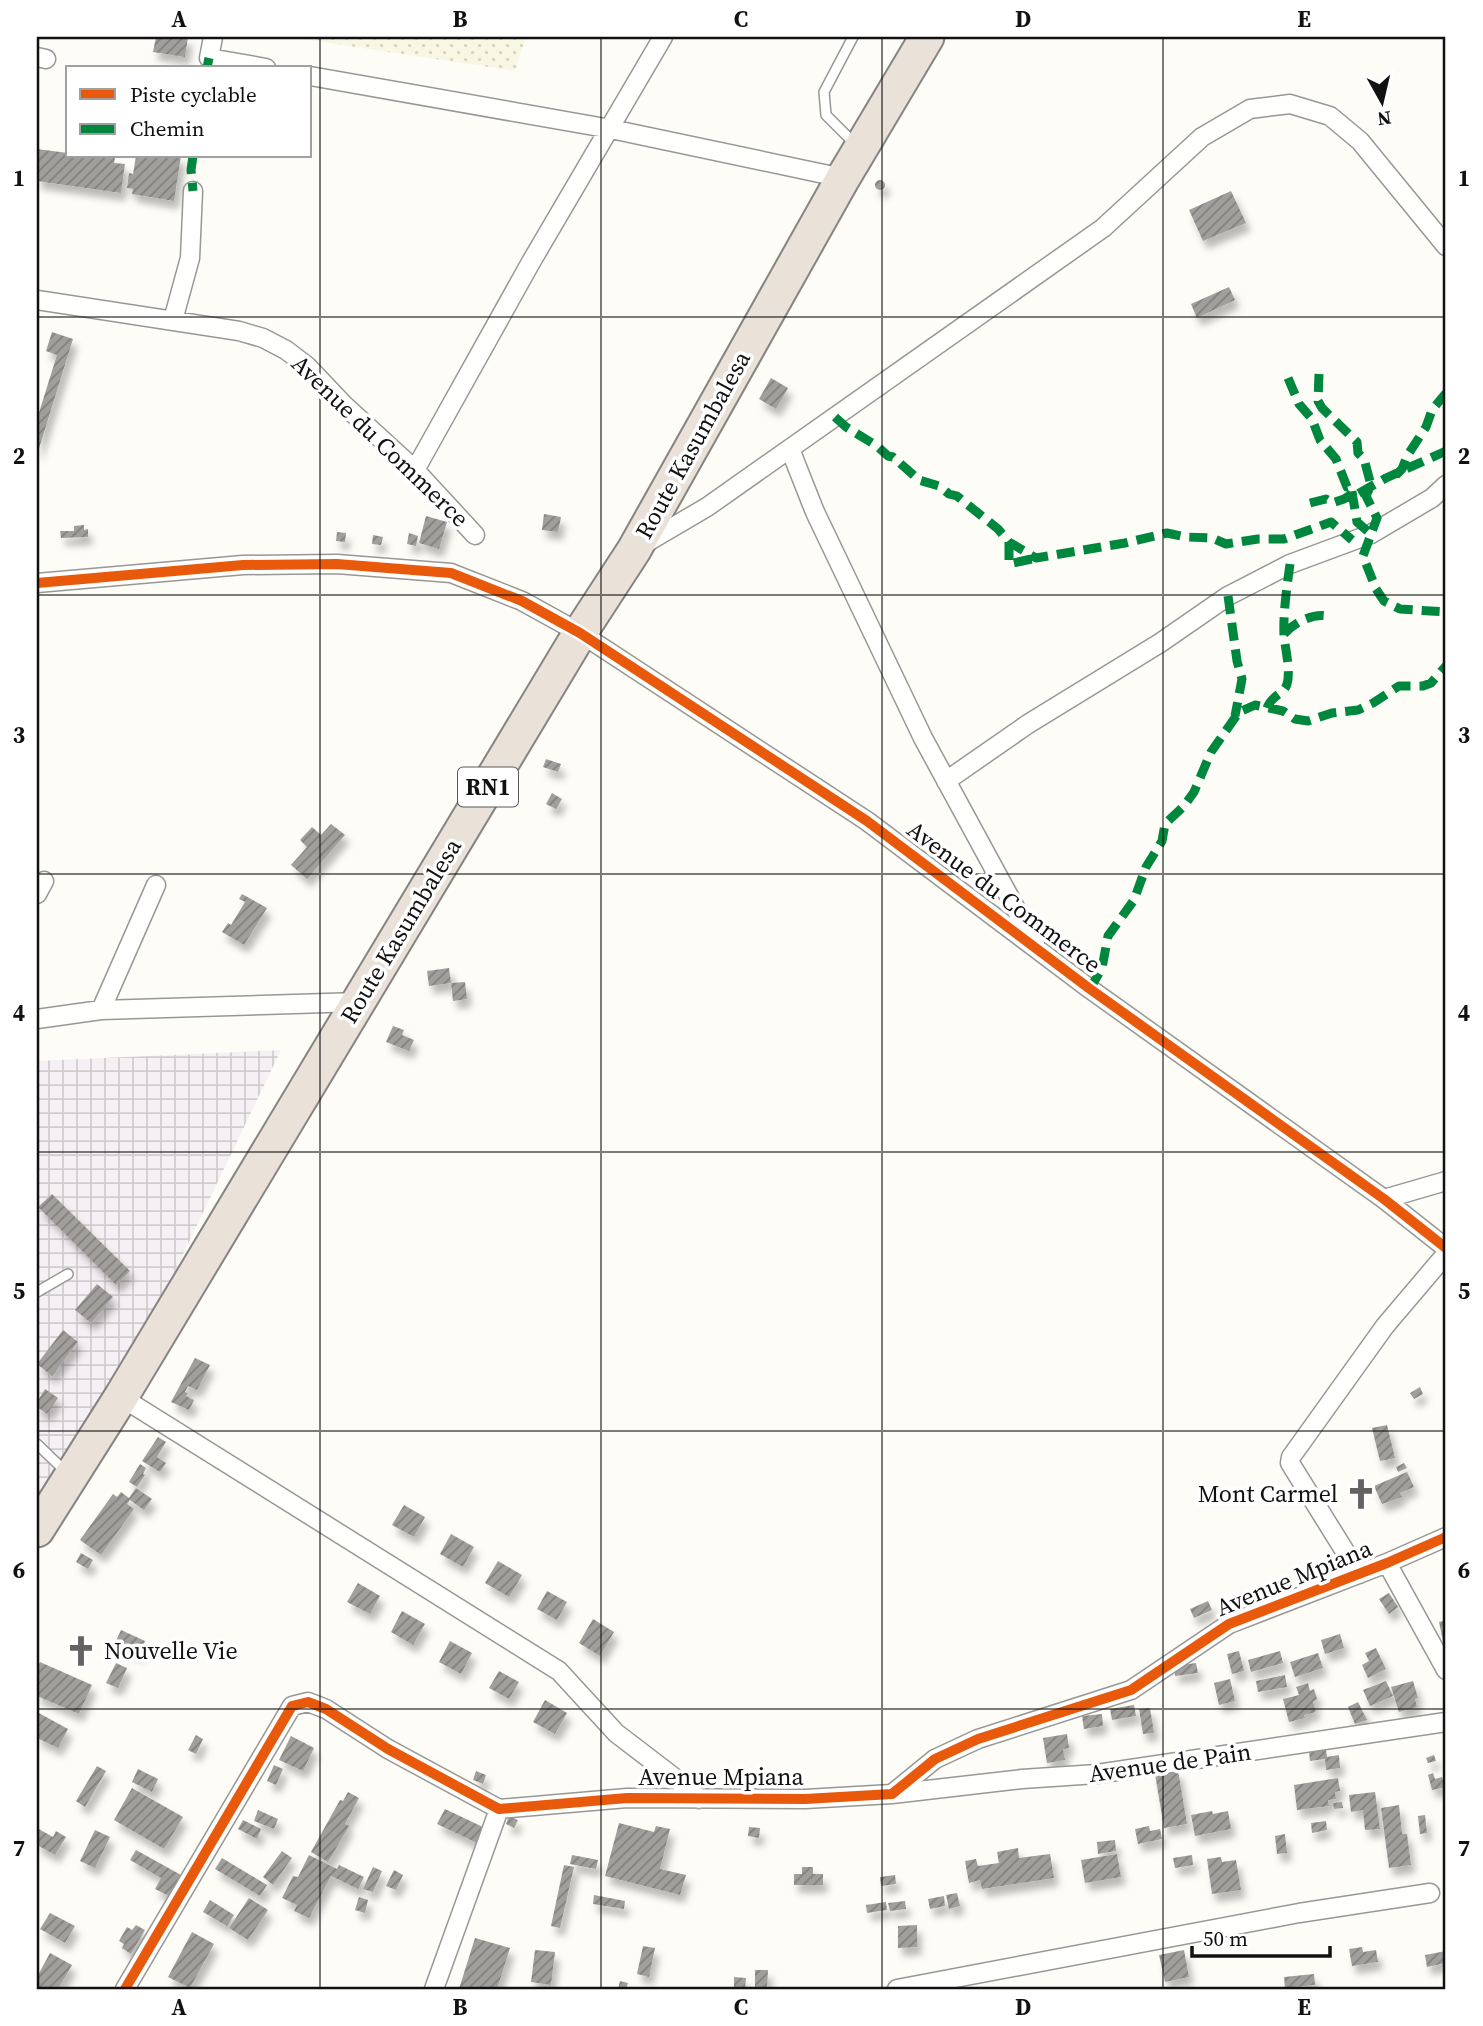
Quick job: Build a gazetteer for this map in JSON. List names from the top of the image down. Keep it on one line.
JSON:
{"streets":{"highway":["Route Kasumbalesa","RN1"],"street":["Avenue du Commerce","Avenue Mpiana","Avenue de Pain"]},"crossings":[["Avenue du Commerce","Route Kasumbalesa"],["Avenue Mpiana","Avenue de Pain"]],"places":{"church":["Mont Carmel","Nouvelle Vie"]},"legend":["Piste cyclable","Chemin"],"scale_bar":"50 m","north":"bottom","grid":{"columns":["A","B","C","D","E"],"rows":["1","2","3","4","5","6","7"]}}
